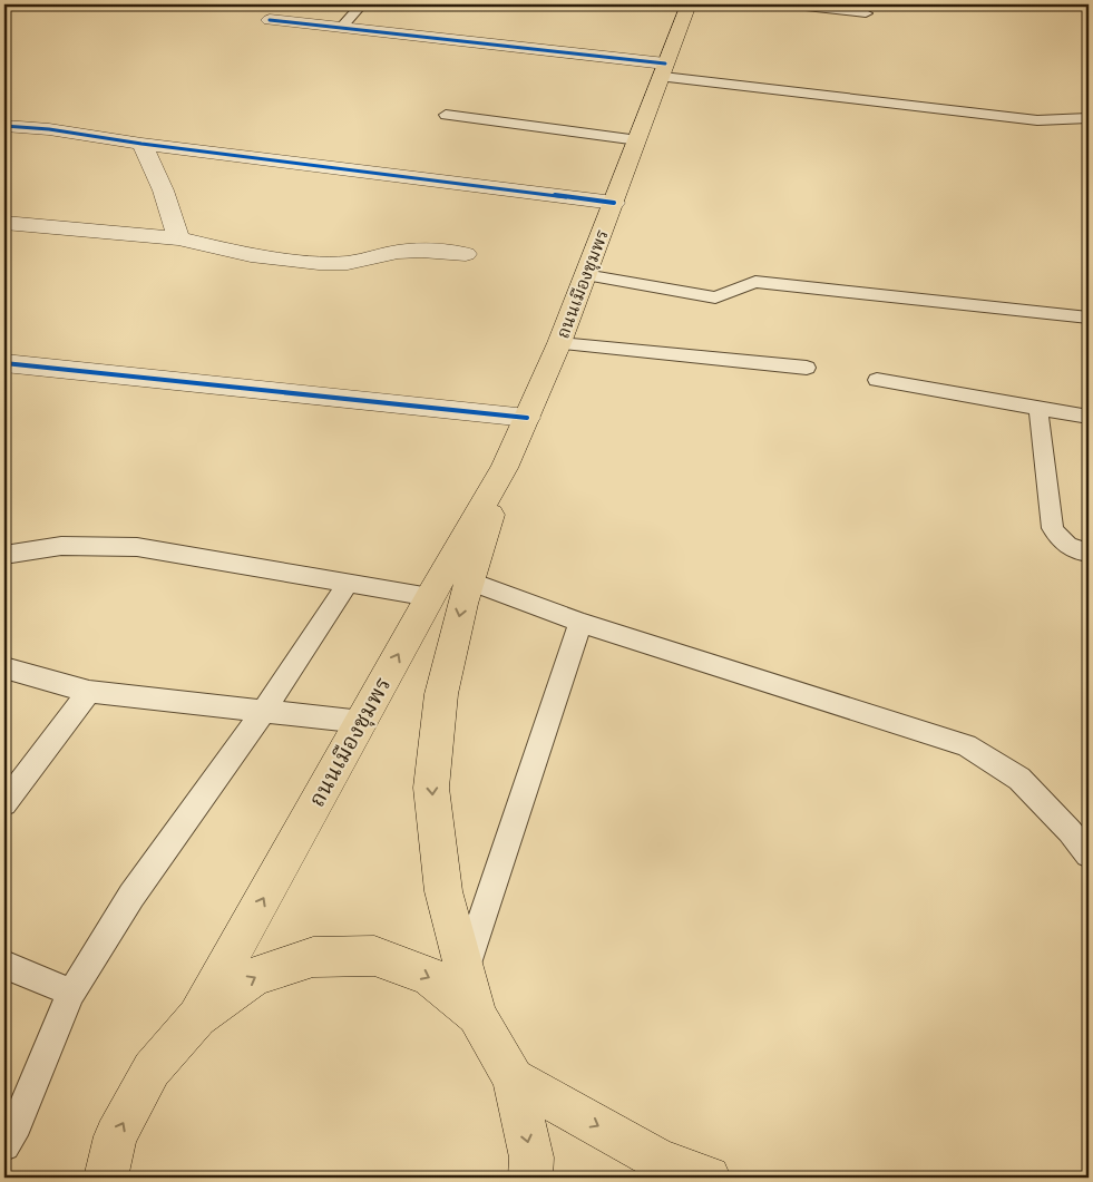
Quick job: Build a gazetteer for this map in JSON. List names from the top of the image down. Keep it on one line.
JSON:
{"streets":{"main road":["ถนนเมืองชุมพร"]}}
